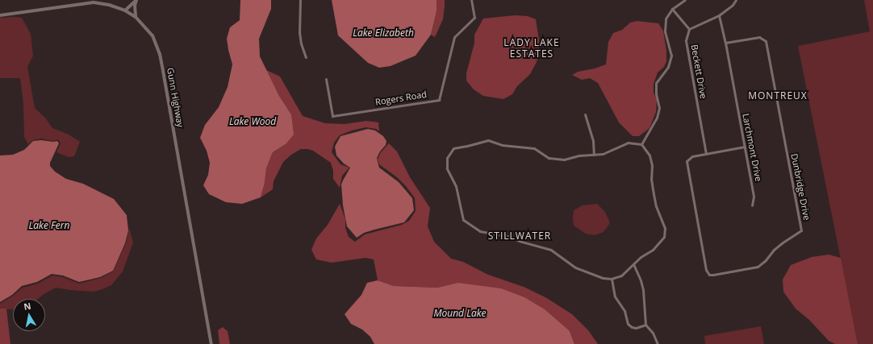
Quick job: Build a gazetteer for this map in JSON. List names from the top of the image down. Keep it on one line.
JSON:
{"streets":{"main road":["Gunn Highway"],"street":["Beckett Drive","Rogers Road","Larchmont Drive","Dunbridge Drive"]},"crossings":[["Beckett Drive","Dunbridge Drive"],["Larchmont Drive","Dunbridge Drive"]],"districts":["LADY LAKE ESTATES","MONTREUX","STILLWATER"],"water":["Lake Elizabeth","Lake Wood","Lake Fern","Mound Lake"],"north":"top"}
